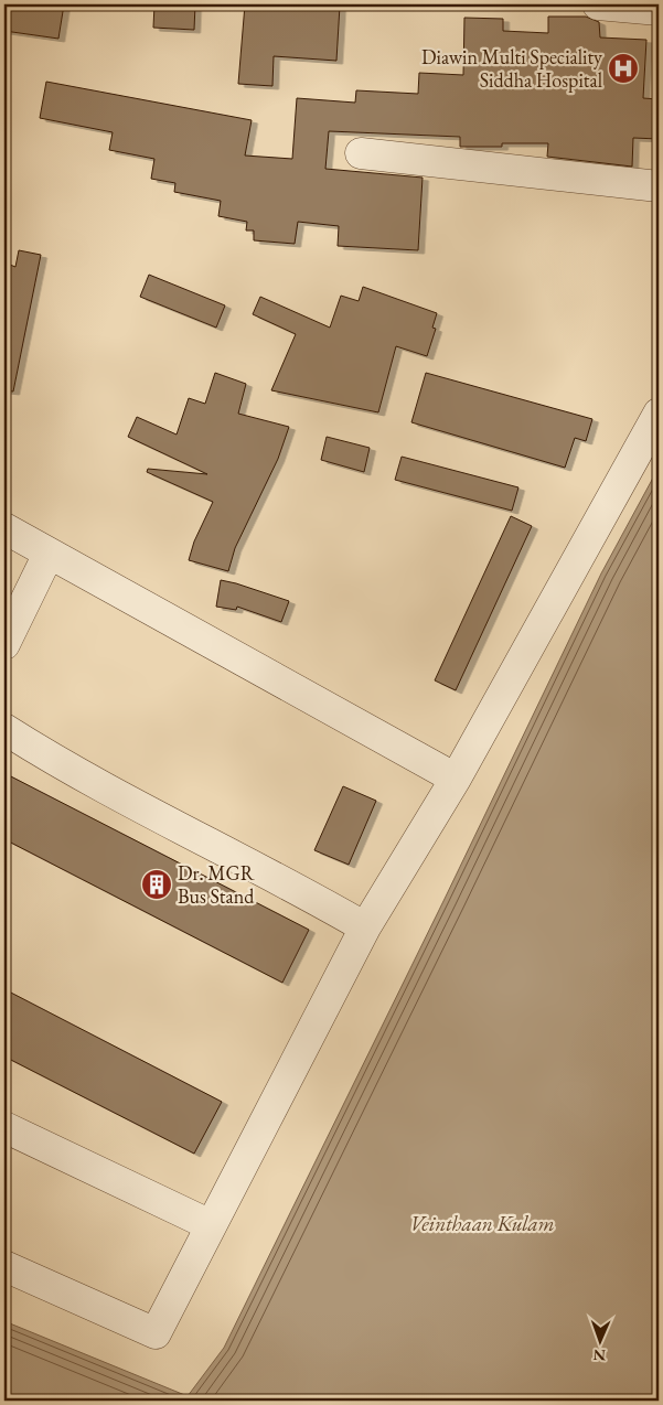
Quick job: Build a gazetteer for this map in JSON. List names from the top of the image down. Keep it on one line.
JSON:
{"water":["Veinthaan Kulam"],"places":{"hospital":["Diawin Multi Speciality Siddha Hospital"],"building":["Dr. MGR Bus Stand"]},"north":"bottom"}
